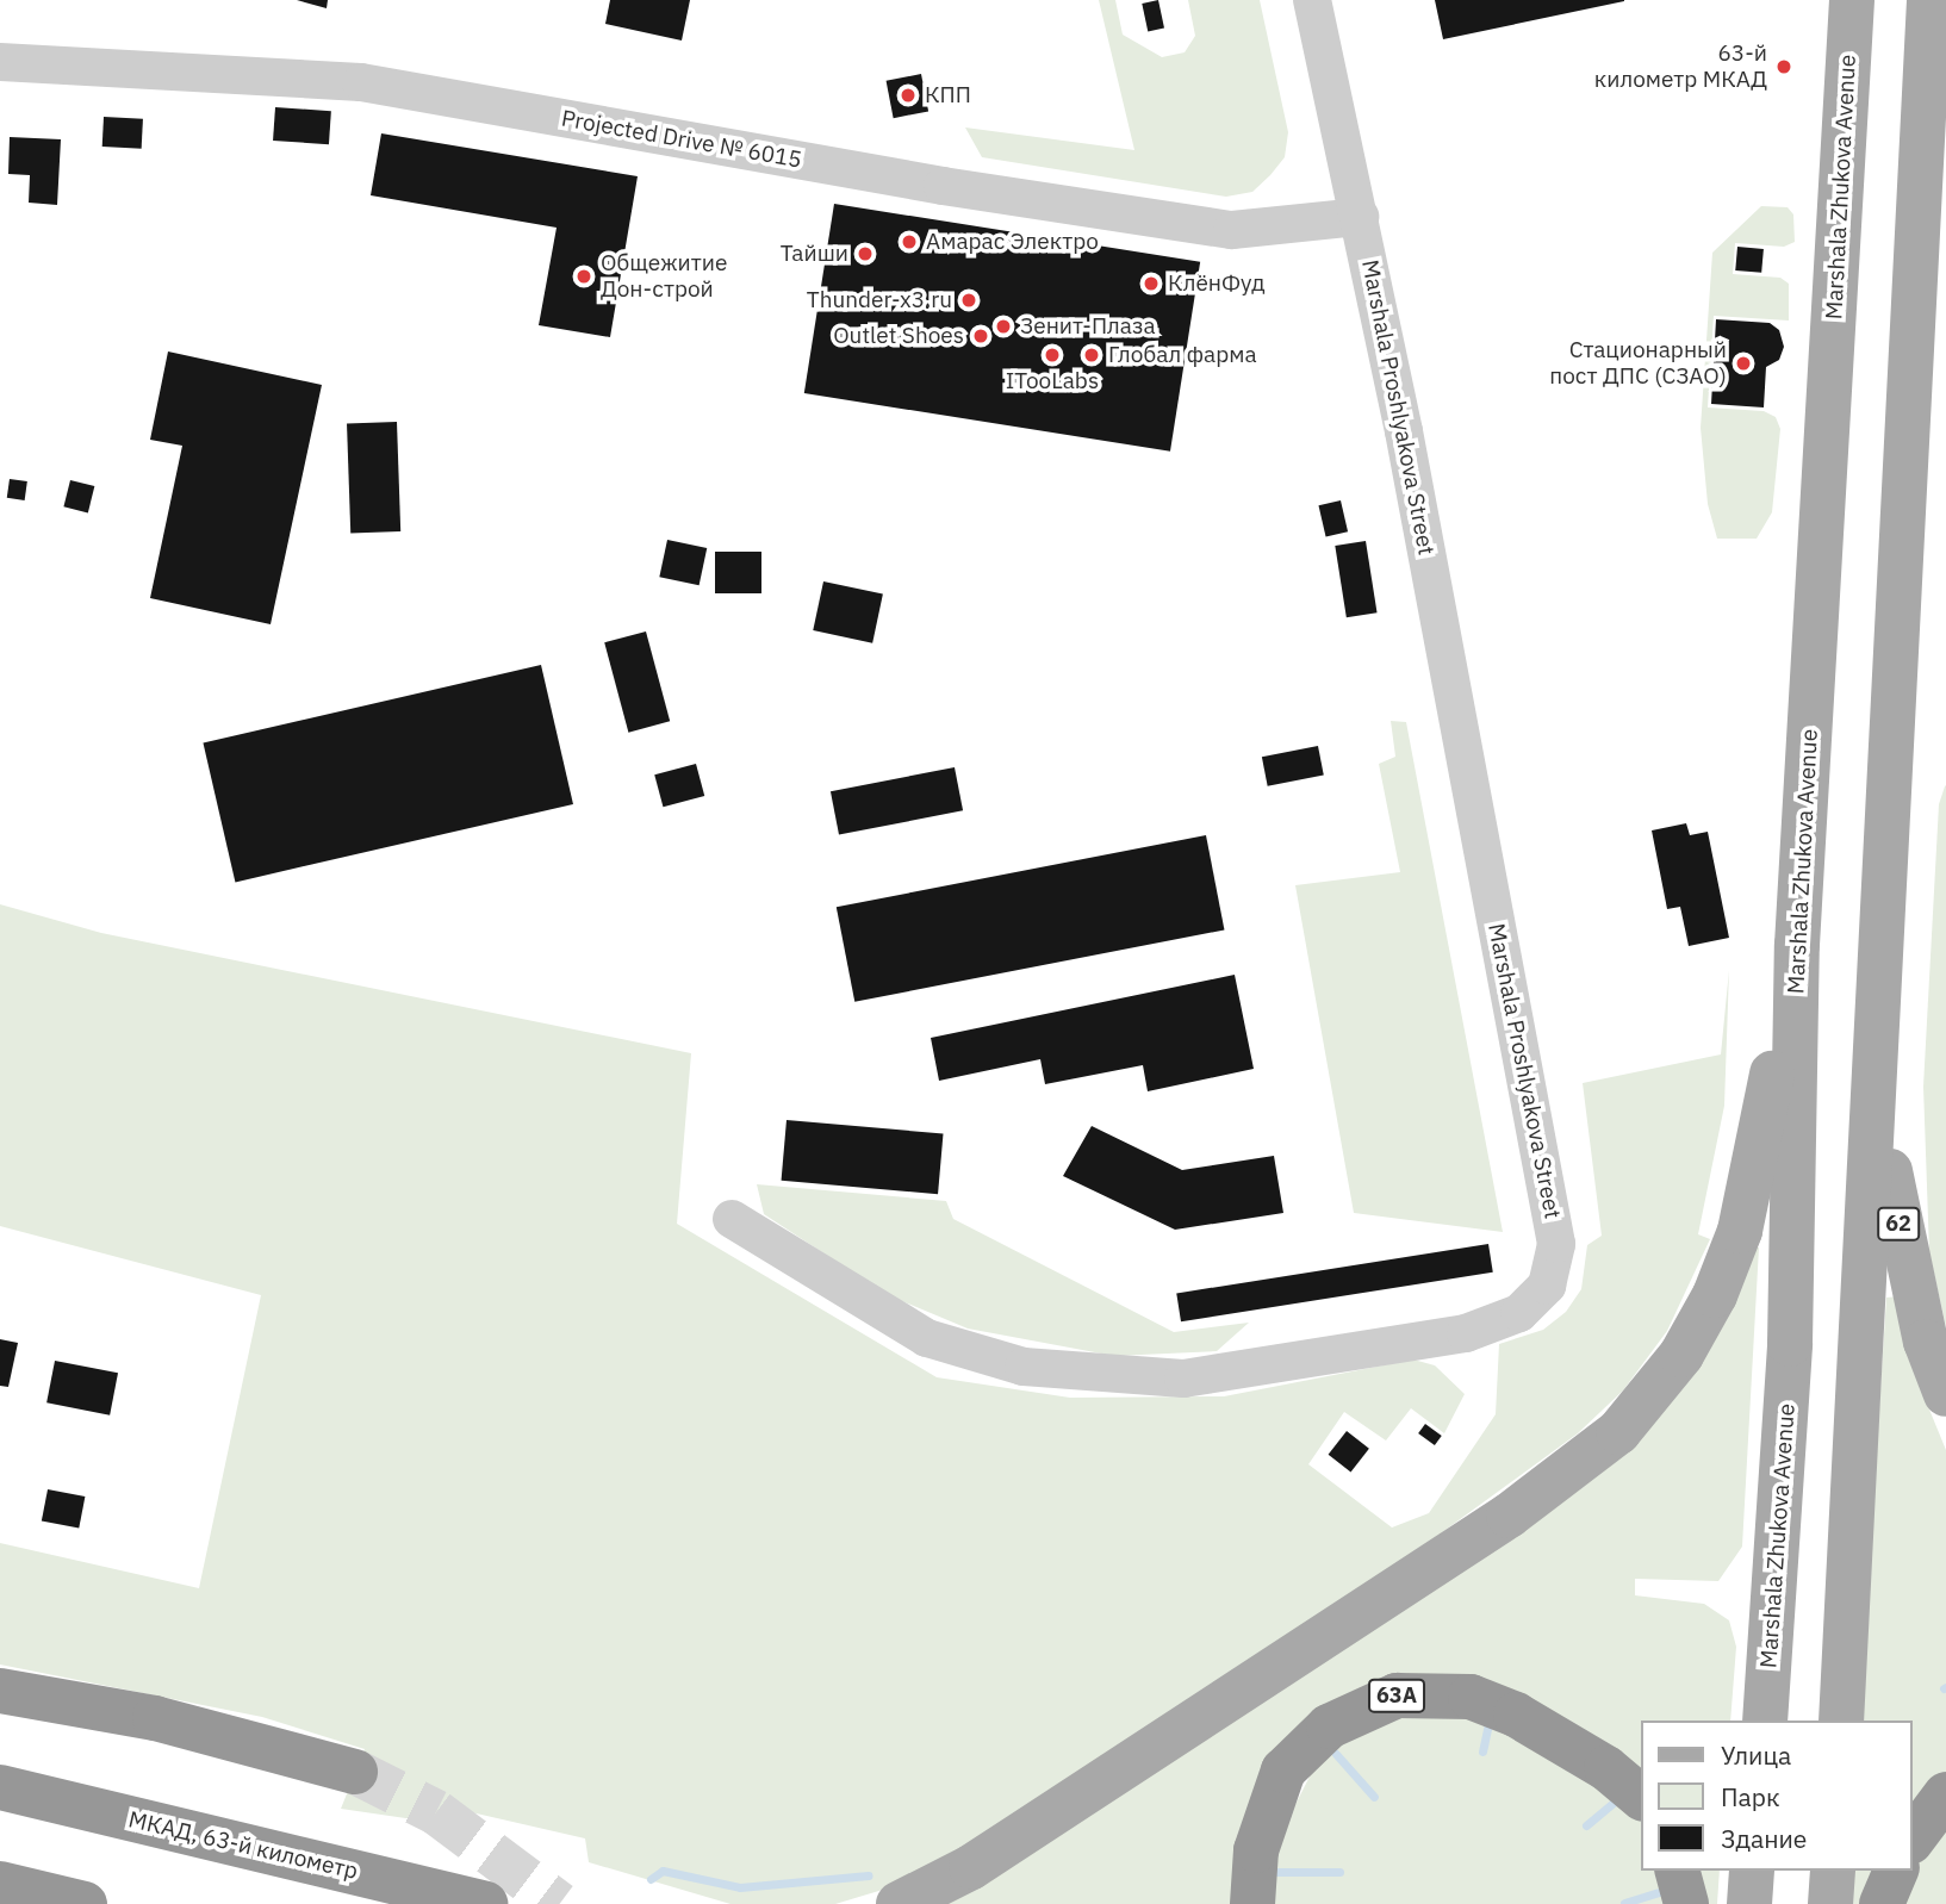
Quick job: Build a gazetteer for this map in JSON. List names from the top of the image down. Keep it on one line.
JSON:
{"streets":{"highway":["63A","МКАД, 63-й километр"],"main road":["Marshala Zhukova Avenue","62"],"street":["Projected Drive № 6015","Marshala Proshlyakova Street"]},"crossings":[["Projected Drive № 6015","Marshala Proshlyakova Street"]],"places":["63-й километр МКАД","КПП","Амарас Электро","Тайши","Общежитие Дон-строй","КлёнФуд","Thunder-x3.ru","Зенит-Плаза","Outlet Shoes","ITooLabs","Глобал фарма","Стационарный пост ДПС (СЗАО)"],"legend":["Улица","Парк","Здание"]}
